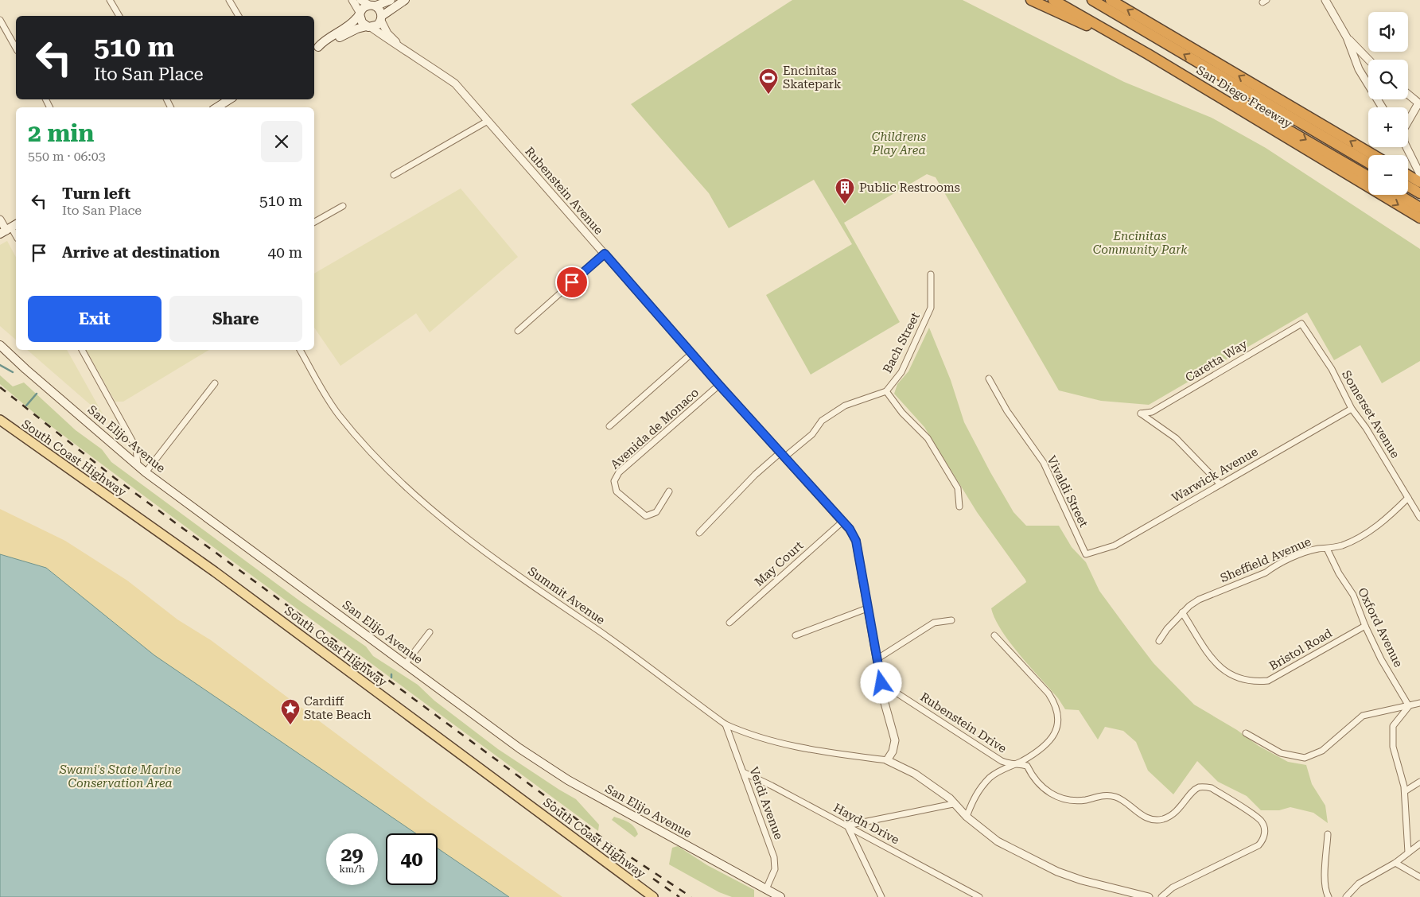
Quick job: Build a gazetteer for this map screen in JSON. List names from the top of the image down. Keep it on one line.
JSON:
{"streets":{"highway":["San Diego Freeway"],"main road":["San Elijo Avenue","South Coast Highway"],"street":["Rubenstein Avenue","Bach Street","Caretta Way","Somerset Avenue","Avenida de Monaco","Warwick Avenue","Vivaldi Street","Sheffield Avenue","May Court","Summit Avenue","Oxford Avenue","Bristol Road","Rubenstein Drive","Verdi Avenue","Haydn Drive"]},"crossings":[["Rubenstein Avenue","Bach Street"],["Rubenstein Avenue","Avenida de Monaco"],["Rubenstein Avenue","May Court"],["Rubenstein Avenue","Summit Avenue"],["Rubenstein Avenue","Rubenstein Drive"],["Caretta Way","Somerset Avenue"],["Caretta Way","Warwick Avenue"],["Somerset Avenue","Warwick Avenue"],["Somerset Avenue","Sheffield Avenue"],["San Elijo Avenue","Verdi Avenue"],["Warwick Avenue","Vivaldi Street"],["Sheffield Avenue","Oxford Avenue"],["Sheffield Avenue","Bristol Road"],["Summit Avenue","Verdi Avenue"],["Oxford Avenue","Bristol Road"],["Verdi Avenue","Haydn Drive"]],"parks":["Childrens Play Area","Encinitas Community Park","Swami's State Marine Conservation Area"],"places":{"sports":["Encinitas Skatepark"],"building":["Public Restrooms"],"place":["Cardiff State Beach"]},"page":{"map_buttons":["+","−"],"turn":["510 m","Ito San Place"],"heading":["2 min","550 m · 06:03"],"list":[{"name":"Turn left","note":"Ito San Place","value":"510 m"},{"name":"Arrive at destination","value":"40 m"}],"buttons":["Exit","Share"],"speed":"29 km/h","limit":"40"}}
